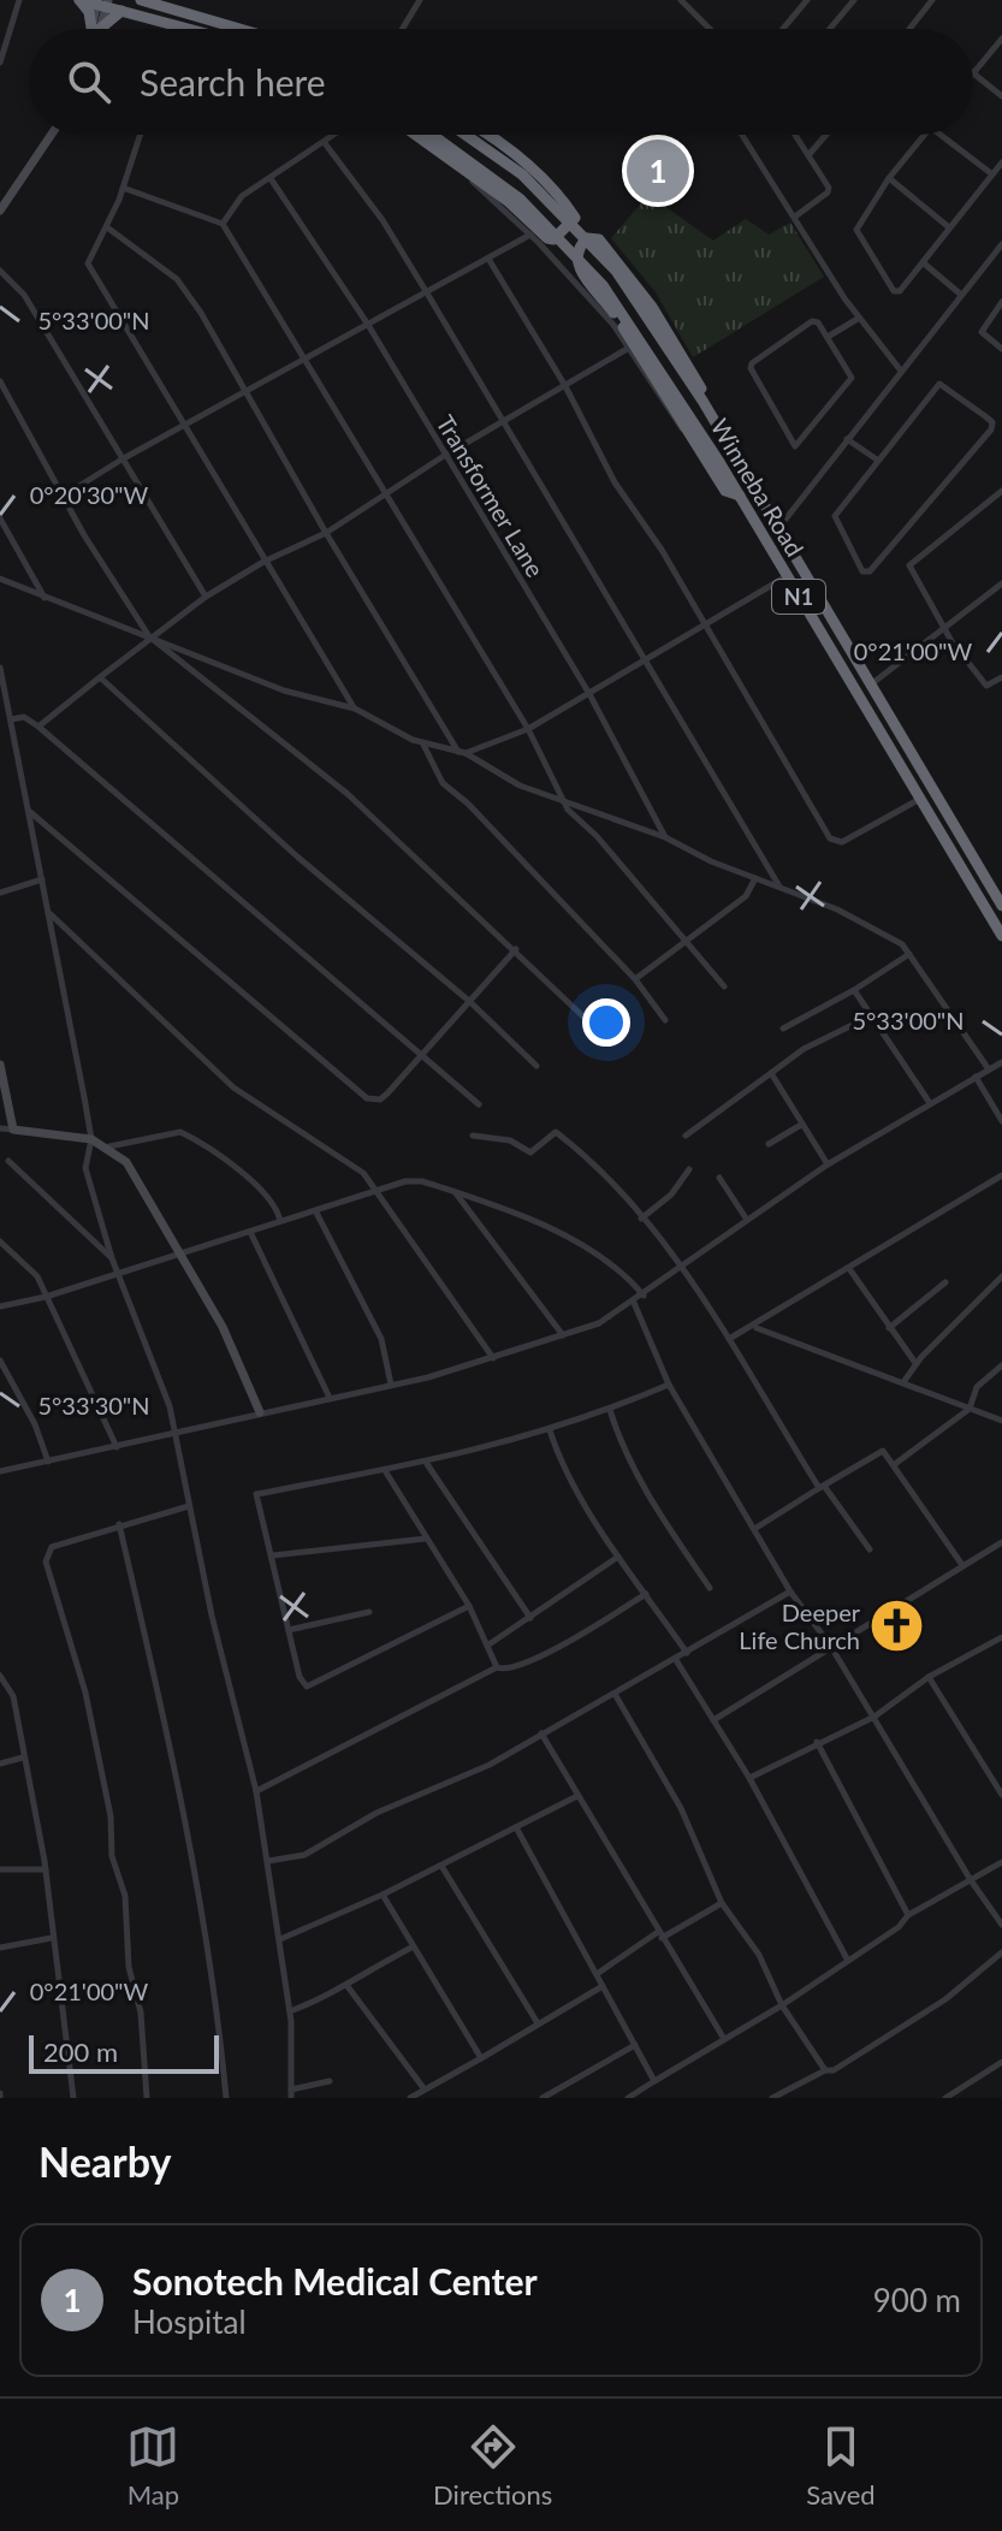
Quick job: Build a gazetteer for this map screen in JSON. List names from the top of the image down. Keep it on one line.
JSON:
{"streets":{"highway":["Winneba Road","N1"],"street":["Transformer Lane"]},"places":{"church":["Deeper Life Church"]},"scale_bar":"200 m","page":{"search":"Search here","pins":"1","scale":"200 m","heading":"Nearby","list":[{"mark":"1","name":"Sonotech Medical Center","note":"Hospital","value":"900 m"}],"nav":["Map","Directions","Saved"]},"coordinates":["5°33'00\"N","0°20'30\"W","0°21'00\"W","5°33'30\"N"]}
